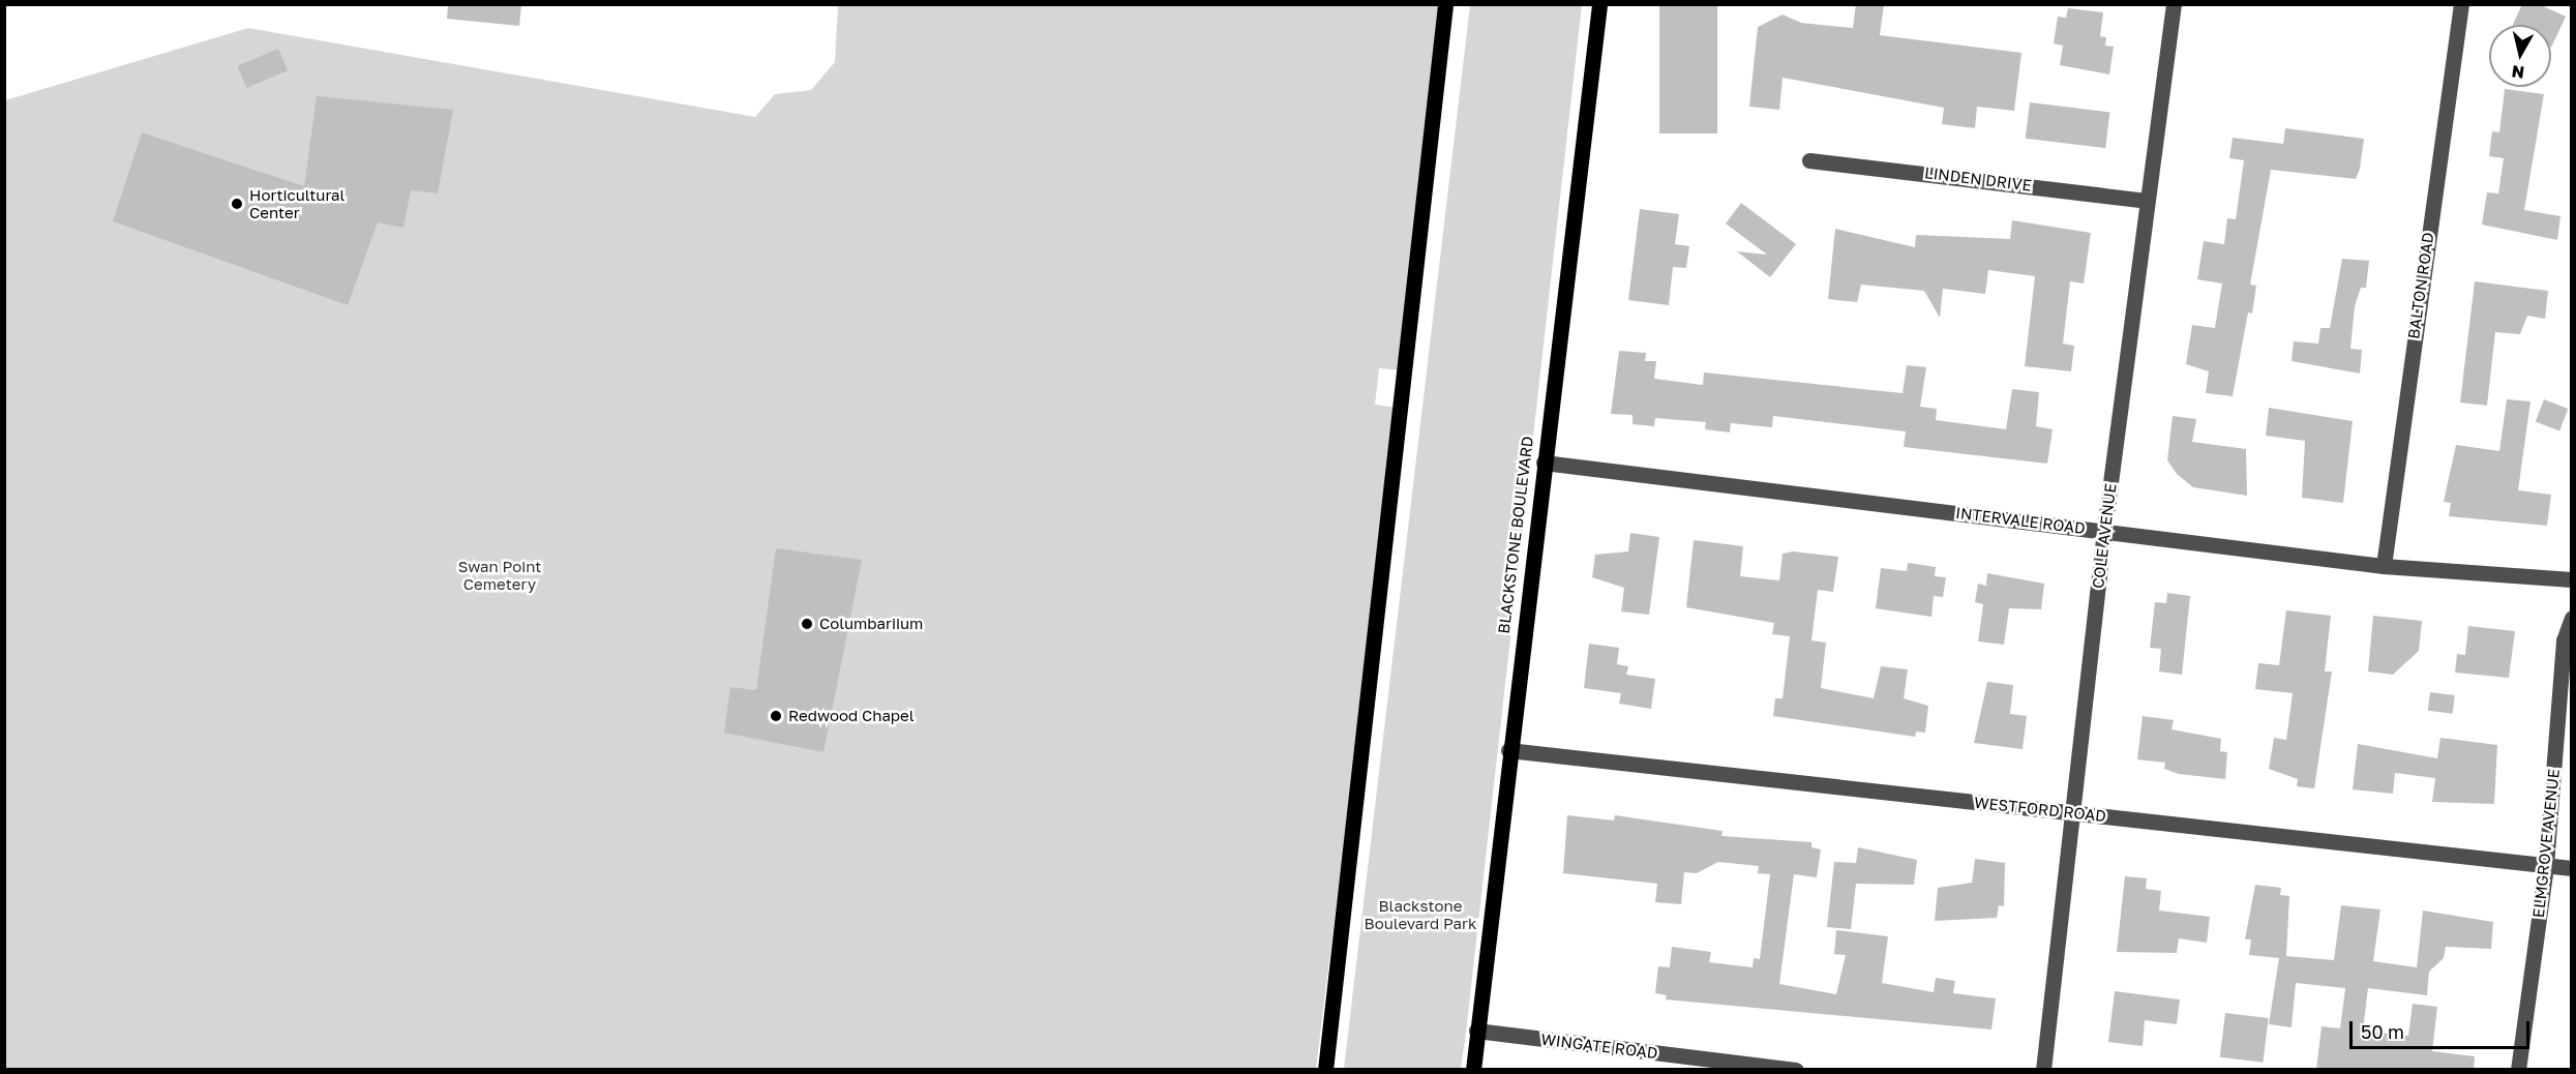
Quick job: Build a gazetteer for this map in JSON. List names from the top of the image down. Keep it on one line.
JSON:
{"streets":{"main road":["BLACKSTONE BOULEVARD"],"street":["LINDEN DRIVE","BALTON ROAD","INTERVALE ROAD","COLE AVENUE","WESTFORD ROAD","ELMGROVE AVENUE","WINGATE ROAD"]},"crossings":[["LINDEN DRIVE","COLE AVENUE"],["BALTON ROAD","INTERVALE ROAD"],["INTERVALE ROAD","BLACKSTONE BOULEVARD"],["INTERVALE ROAD","COLE AVENUE"],["BLACKSTONE BOULEVARD","WESTFORD ROAD"],["BLACKSTONE BOULEVARD","WINGATE ROAD"],["COLE AVENUE","WESTFORD ROAD"],["WESTFORD ROAD","ELMGROVE AVENUE"]],"parks":["Swan Point Cemetery","Blackstone Boulevard Park"],"places":["Horticultural Center","Columbariium","Redwood Chapel"],"scale_bar":"50 m","north":"bottom"}
